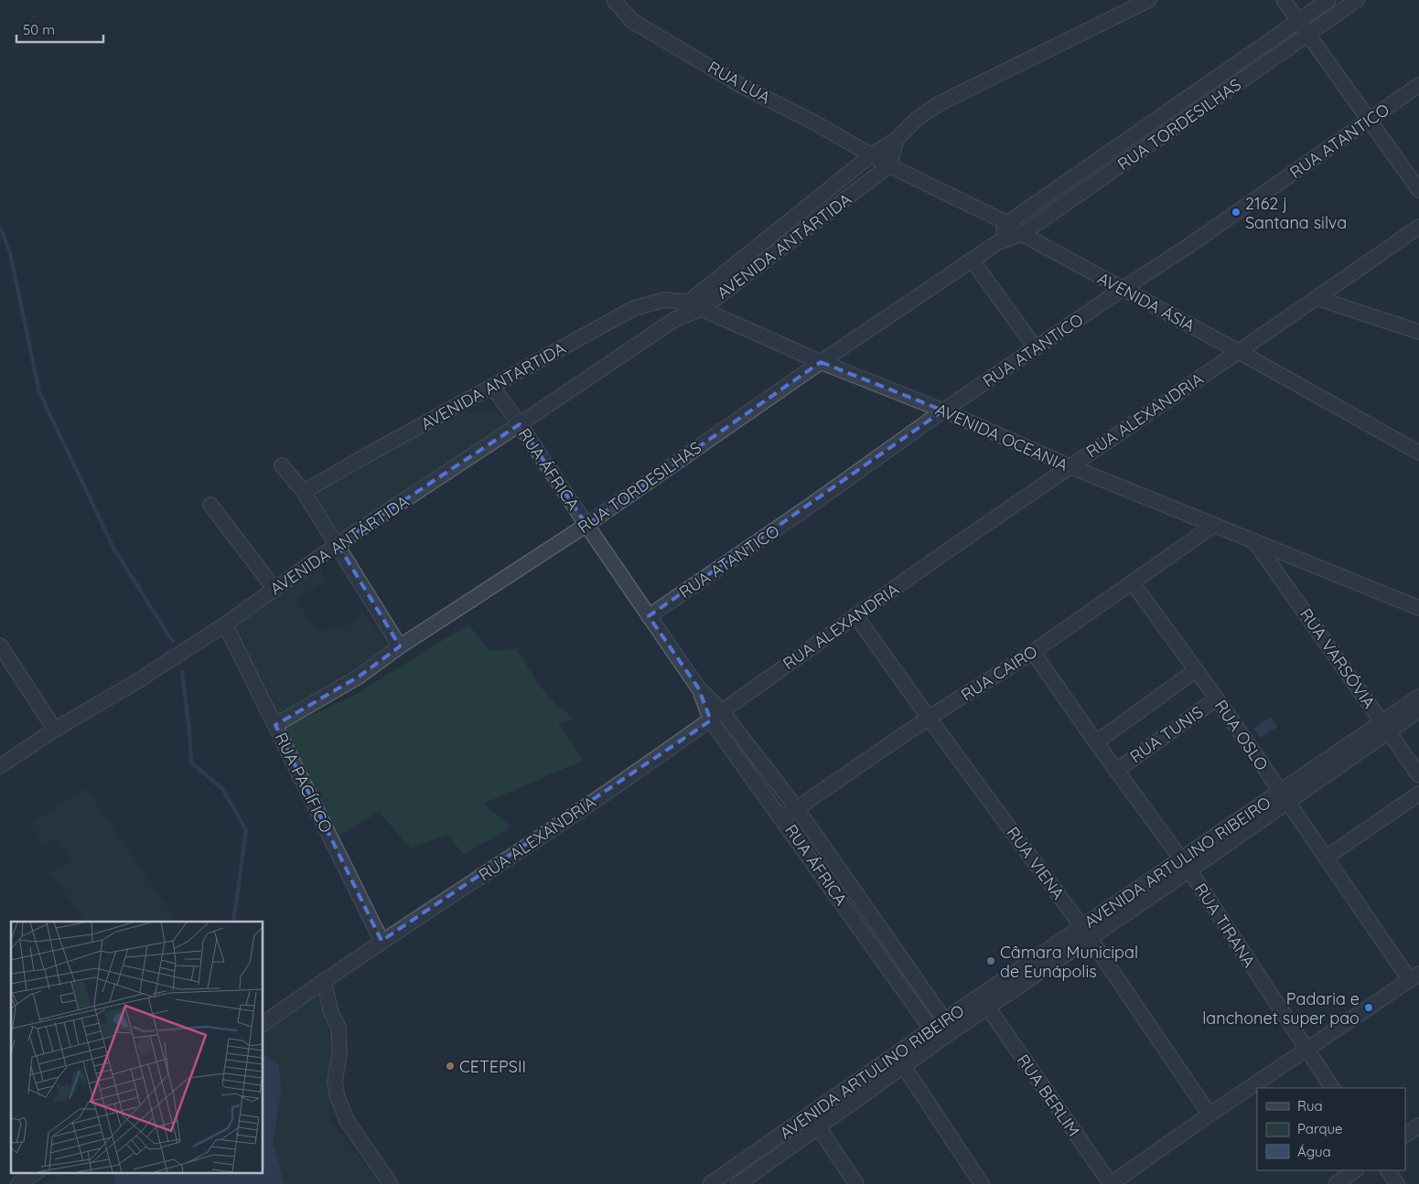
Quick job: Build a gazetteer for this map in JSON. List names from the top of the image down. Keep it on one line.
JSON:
{"streets":{"street":["RUA LUA","RUA TORDESILHAS","RUA ATANTICO","AVENIDA ANTÁRTIDA","AVENIDA ÁSIA","AVENIDA ANTARTIDA","RUA ALEXANDRIA","AVENIDA OCEANIA","RUA ÁFRICA","RUA VARSÓVIA","RUA CAIRO","RUA TUNIS","RUA OSLO","RUA PACÍFICO","AVENIDA ARTULINO RIBEIRO","RUA VIENA","RUA TIRANA","RUA BERLIM"]},"crossings":[["RUA LUA","AVENIDA ANTÁRTIDA"],["RUA LUA","AVENIDA ÁSIA"],["RUA TORDESILHAS","AVENIDA ÁSIA"],["RUA TORDESILHAS","AVENIDA OCEANIA"],["RUA TORDESILHAS","RUA ÁFRICA"],["RUA TORDESILHAS","RUA PACÍFICO"],["RUA ATANTICO","AVENIDA ÁSIA"],["RUA ATANTICO","AVENIDA OCEANIA"],["RUA ATANTICO","RUA ÁFRICA"],["AVENIDA ANTÁRTIDA","AVENIDA ÁSIA"],["AVENIDA ANTÁRTIDA","AVENIDA ANTARTIDA"],["AVENIDA ANTÁRTIDA","AVENIDA OCEANIA"],["AVENIDA ANTÁRTIDA","RUA ÁFRICA"],["AVENIDA ANTÁRTIDA","RUA PACÍFICO"],["AVENIDA ÁSIA","RUA ALEXANDRIA"],["AVENIDA ANTARTIDA","AVENIDA OCEANIA"],["AVENIDA ANTARTIDA","RUA ÁFRICA"],["RUA ALEXANDRIA","AVENIDA OCEANIA"],["RUA ALEXANDRIA","RUA ÁFRICA"],["RUA ALEXANDRIA","RUA PACÍFICO"],["RUA ALEXANDRIA","RUA VIENA"],["AVENIDA OCEANIA","RUA VARSÓVIA"],["AVENIDA OCEANIA","RUA CAIRO"],["RUA ÁFRICA","RUA CAIRO"],["RUA ÁFRICA","AVENIDA ARTULINO RIBEIRO"],["RUA VARSÓVIA","AVENIDA ARTULINO RIBEIRO"],["RUA CAIRO","RUA OSLO"],["RUA CAIRO","RUA VIENA"],["RUA CAIRO","RUA TIRANA"],["RUA TUNIS","RUA OSLO"],["RUA TUNIS","RUA TIRANA"],["RUA OSLO","AVENIDA ARTULINO RIBEIRO"],["AVENIDA ARTULINO RIBEIRO","RUA VIENA"],["AVENIDA ARTULINO RIBEIRO","RUA TIRANA"],["AVENIDA ARTULINO RIBEIRO","RUA BERLIM"]],"places":["2162 j Santana silva","Câmara Municipal de Eunápolis","Padaria e lanchonet super pao","CETEPSII"],"legend":["Rua","Parque","Água"],"scale_bar":"50 m"}
